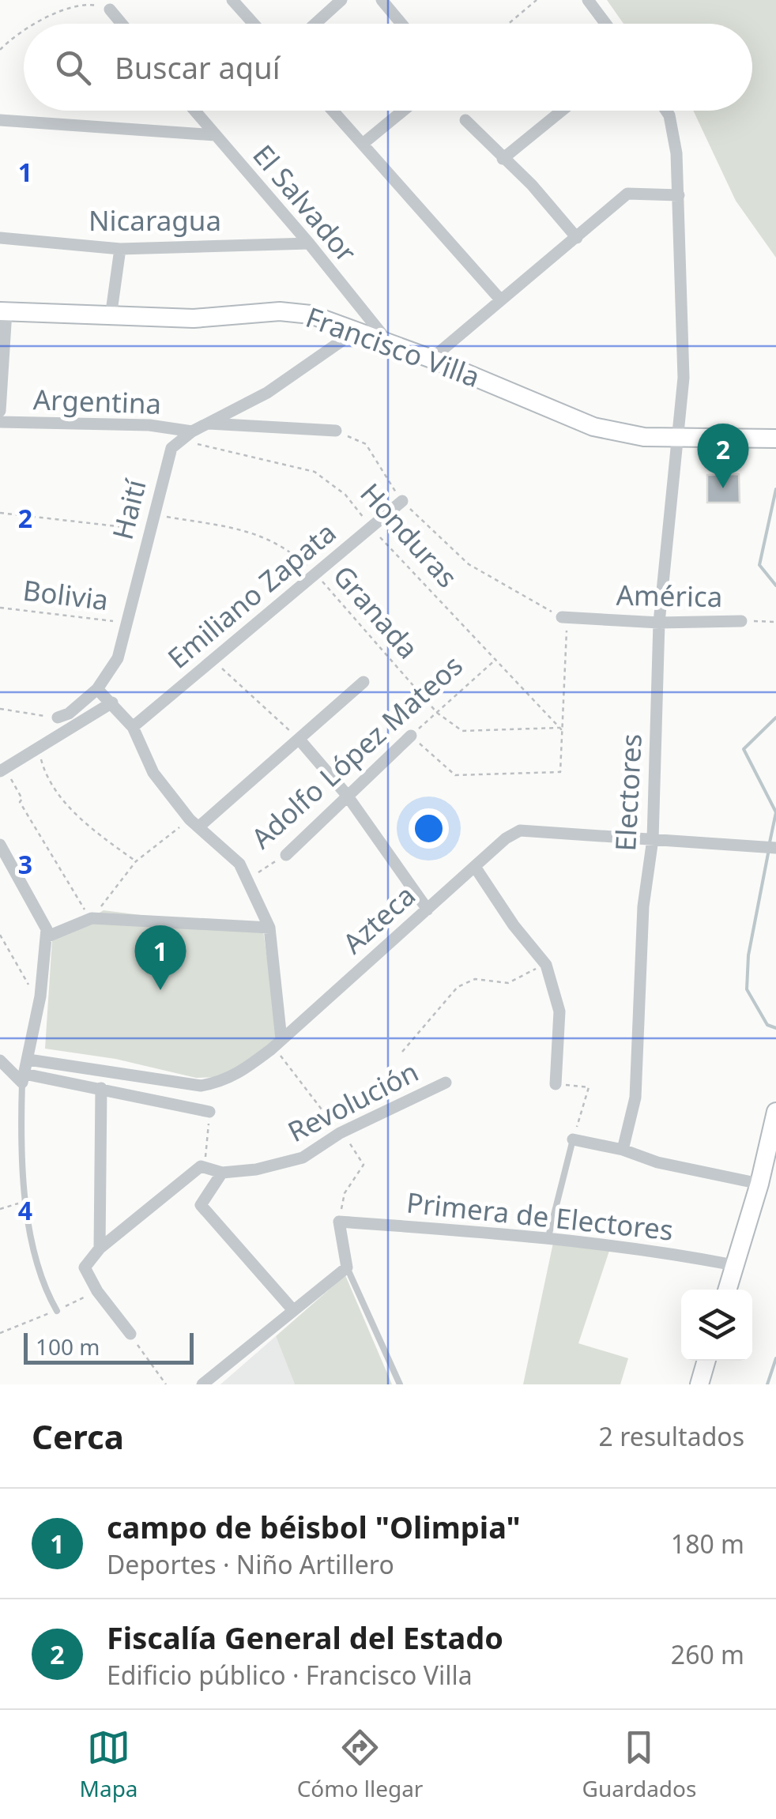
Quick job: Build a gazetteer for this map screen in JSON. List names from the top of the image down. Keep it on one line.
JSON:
{"streets":{"street":["El Salvador","Nicaragua","Francisco Villa","Argentina","Haití","Emiliano Zapata","América","Adolfo López Mateos","Electores","Azteca","Revolución","Primera de Electores"],"path":["Honduras","Bolivia","Granada"]},"crossings":[["El Salvador","Nicaragua"],["El Salvador","Francisco Villa"],["Francisco Villa","Haití"],["Francisco Villa","Electores"],["Argentina","Haití"],["Haití","Honduras"],["Haití","Bolivia"],["Haití","Granada"],["Honduras","Emiliano Zapata"],["Honduras","Granada"],["Honduras","Adolfo López Mateos"],["Emiliano Zapata","Granada"],["América","Electores"],["Granada","Adolfo López Mateos"],["Electores","Azteca"]],"scale_bar":"100 m","page":{"search":"Buscar aquí","pins":["2","1"],"scale":"100 m","heading":["Cerca","2 resultados"],"list":[{"mark":"1","name":"campo de béisbol \"Olimpia\"","note":"Deportes · Niño Artillero","value":"180 m"},{"mark":"2","name":"Fiscalía General del Estado","note":"Edificio público · Francisco Villa","value":"260 m"}],"nav":["Mapa","Cómo llegar","Guardados"]},"grid":{"rows":["1","2","3","4"]}}
